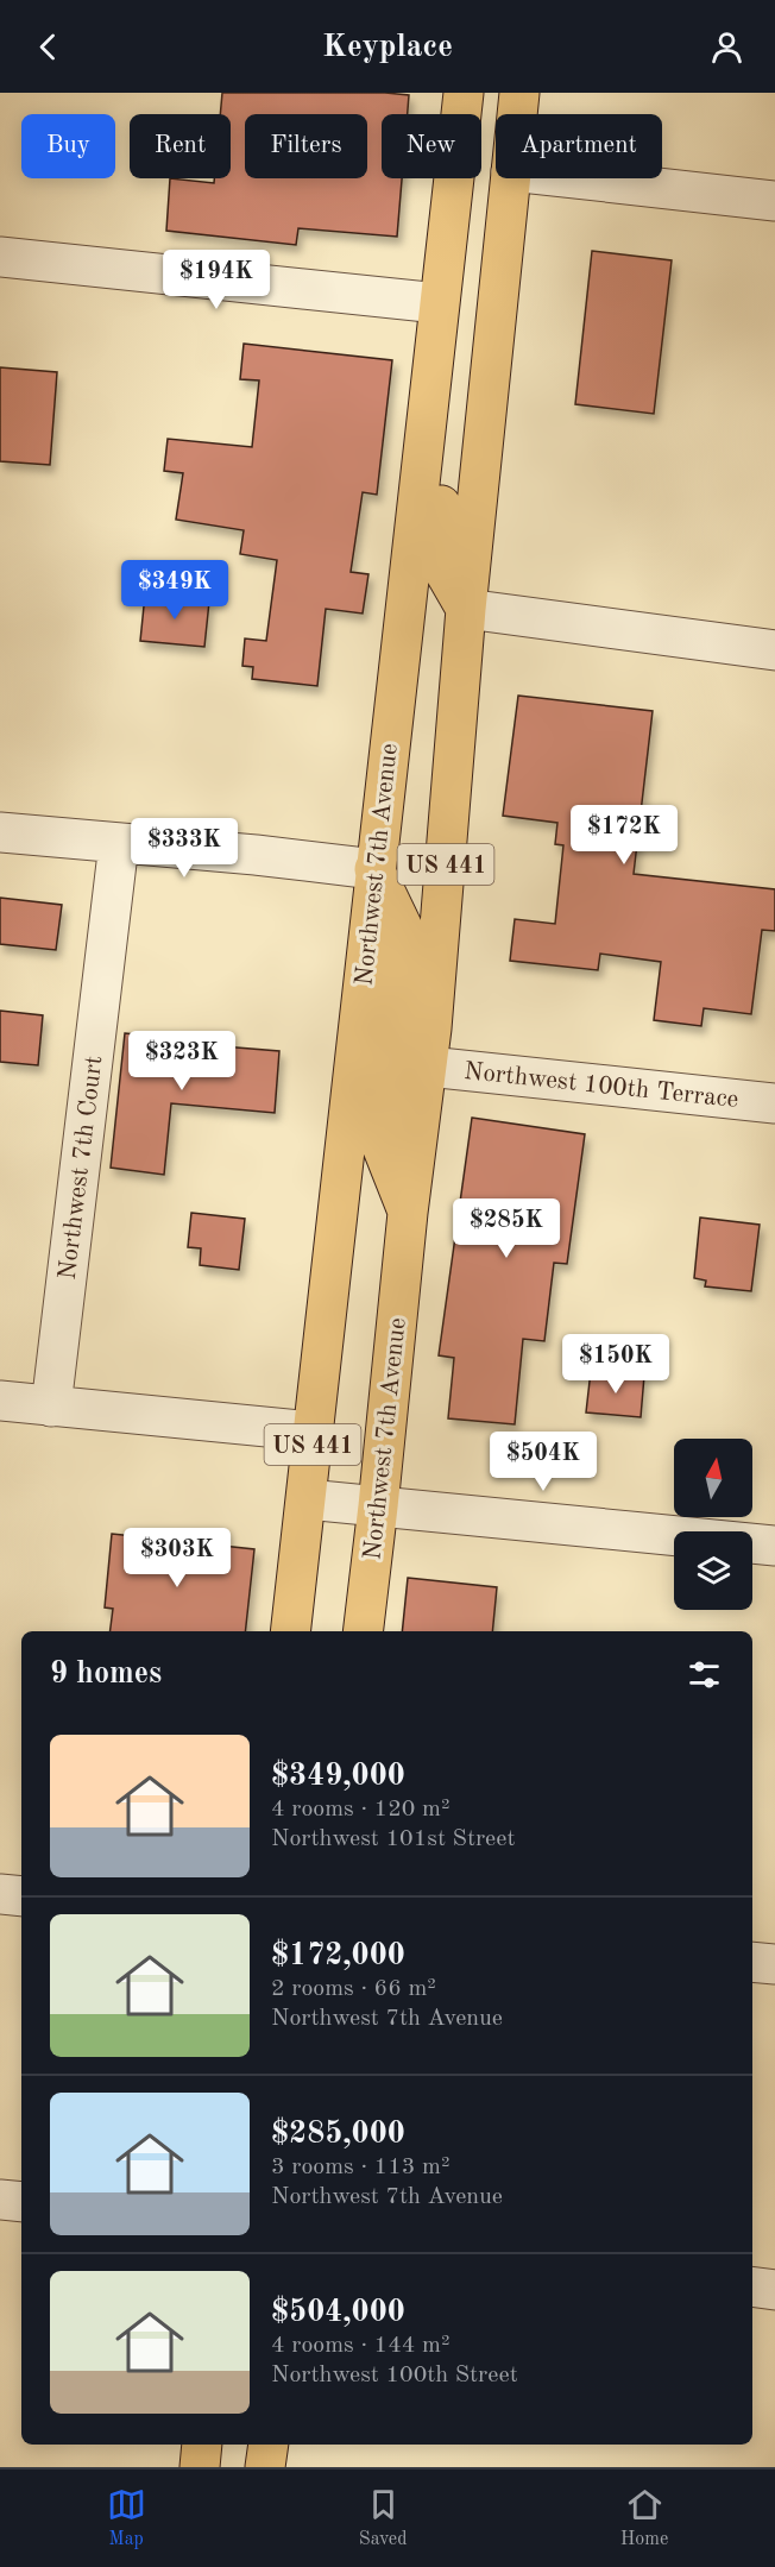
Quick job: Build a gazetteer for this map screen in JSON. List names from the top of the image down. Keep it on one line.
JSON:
{"streets":{"main road":["Northwest 7th Avenue","US 441"],"street":["Northwest 100th Terrace","Northwest 7th Court"]},"crossings":[["Northwest 7th Avenue","Northwest 100th Terrace"]],"north":"top","page":{"header":"Keyplace","chip":["Buy","Rent","Filters","New","Apartment"],"price":["$194K","$349K","$172K","$333K","$323K","$285K","$150K","$504K","$303K"],"heading":"9 homes","list":[{"name":"$349,000","note":"4 rooms · 120 m² · Northwest 101st Street"},{"name":"$172,000","note":"2 rooms · 66 m² · Northwest 7th Avenue"},{"name":"$285,000","note":"3 rooms · 113 m² · Northwest 7th Avenue"},{"name":"$504,000","note":"4 rooms · 144 m² · Northwest 100th Street"}],"tabs":["Map","Saved","Home"]}}
